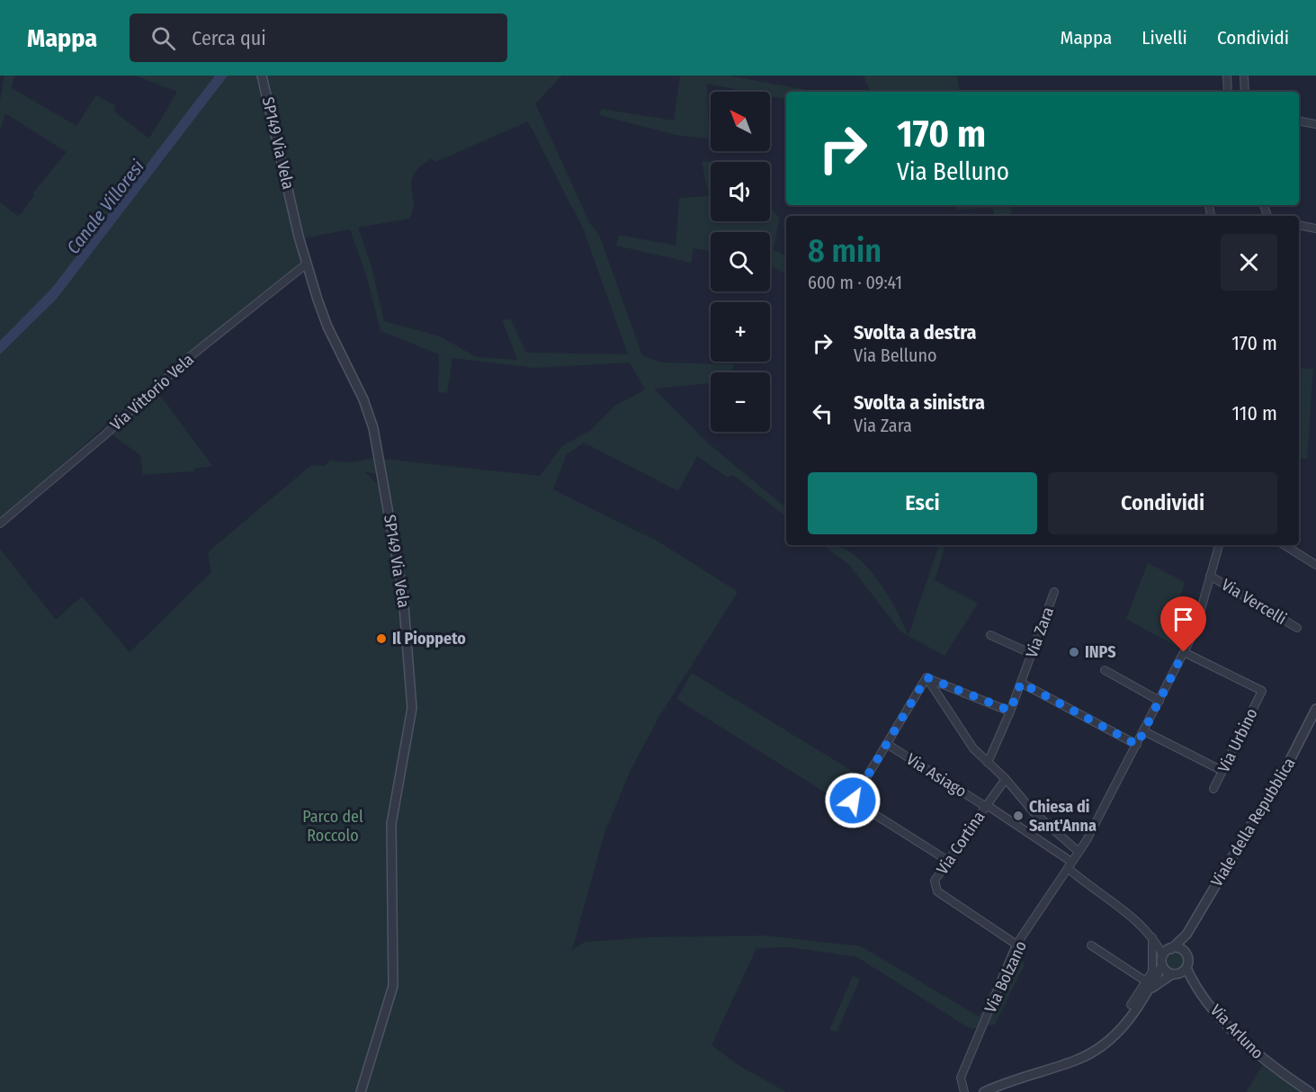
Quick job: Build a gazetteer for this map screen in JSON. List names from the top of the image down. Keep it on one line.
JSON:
{"streets":{"street":["SP149 Via Vela","Via Vittorio Vela","Via Vercelli","Via Zara","Via Urbino","Via Asiago","Viale della Repubblica","Via Cortina","Via Bolzano","Via Arluno"]},"crossings":[["SP149 Via Vela","Via Vittorio Vela"],["Via Vercelli","Via Bolzano"],["Via Urbino","Via Bolzano"],["Via Asiago","Via Cortina"],["Via Asiago","Via Bolzano"],["Via Cortina","Via Bolzano"]],"water":["Canale Villoresi"],"parks":["Parco del Roccolo"],"places":["Il Pioppeto","INPS","Chiesa di Sant'Anna"],"north":"top left","page":{"header":"Mappa","search":"Cerca qui","nav":["Mappa","Livelli","Condividi"],"map_buttons":["+","−"],"turn":["170 m","Via Belluno"],"heading":["8 min","600 m · 09:41"],"list":[{"name":"Svolta a destra","note":"Via Belluno","value":"170 m"},{"name":"Svolta a sinistra","note":"Via Zara","value":"110 m"}],"buttons":["Esci","Condividi"]}}
